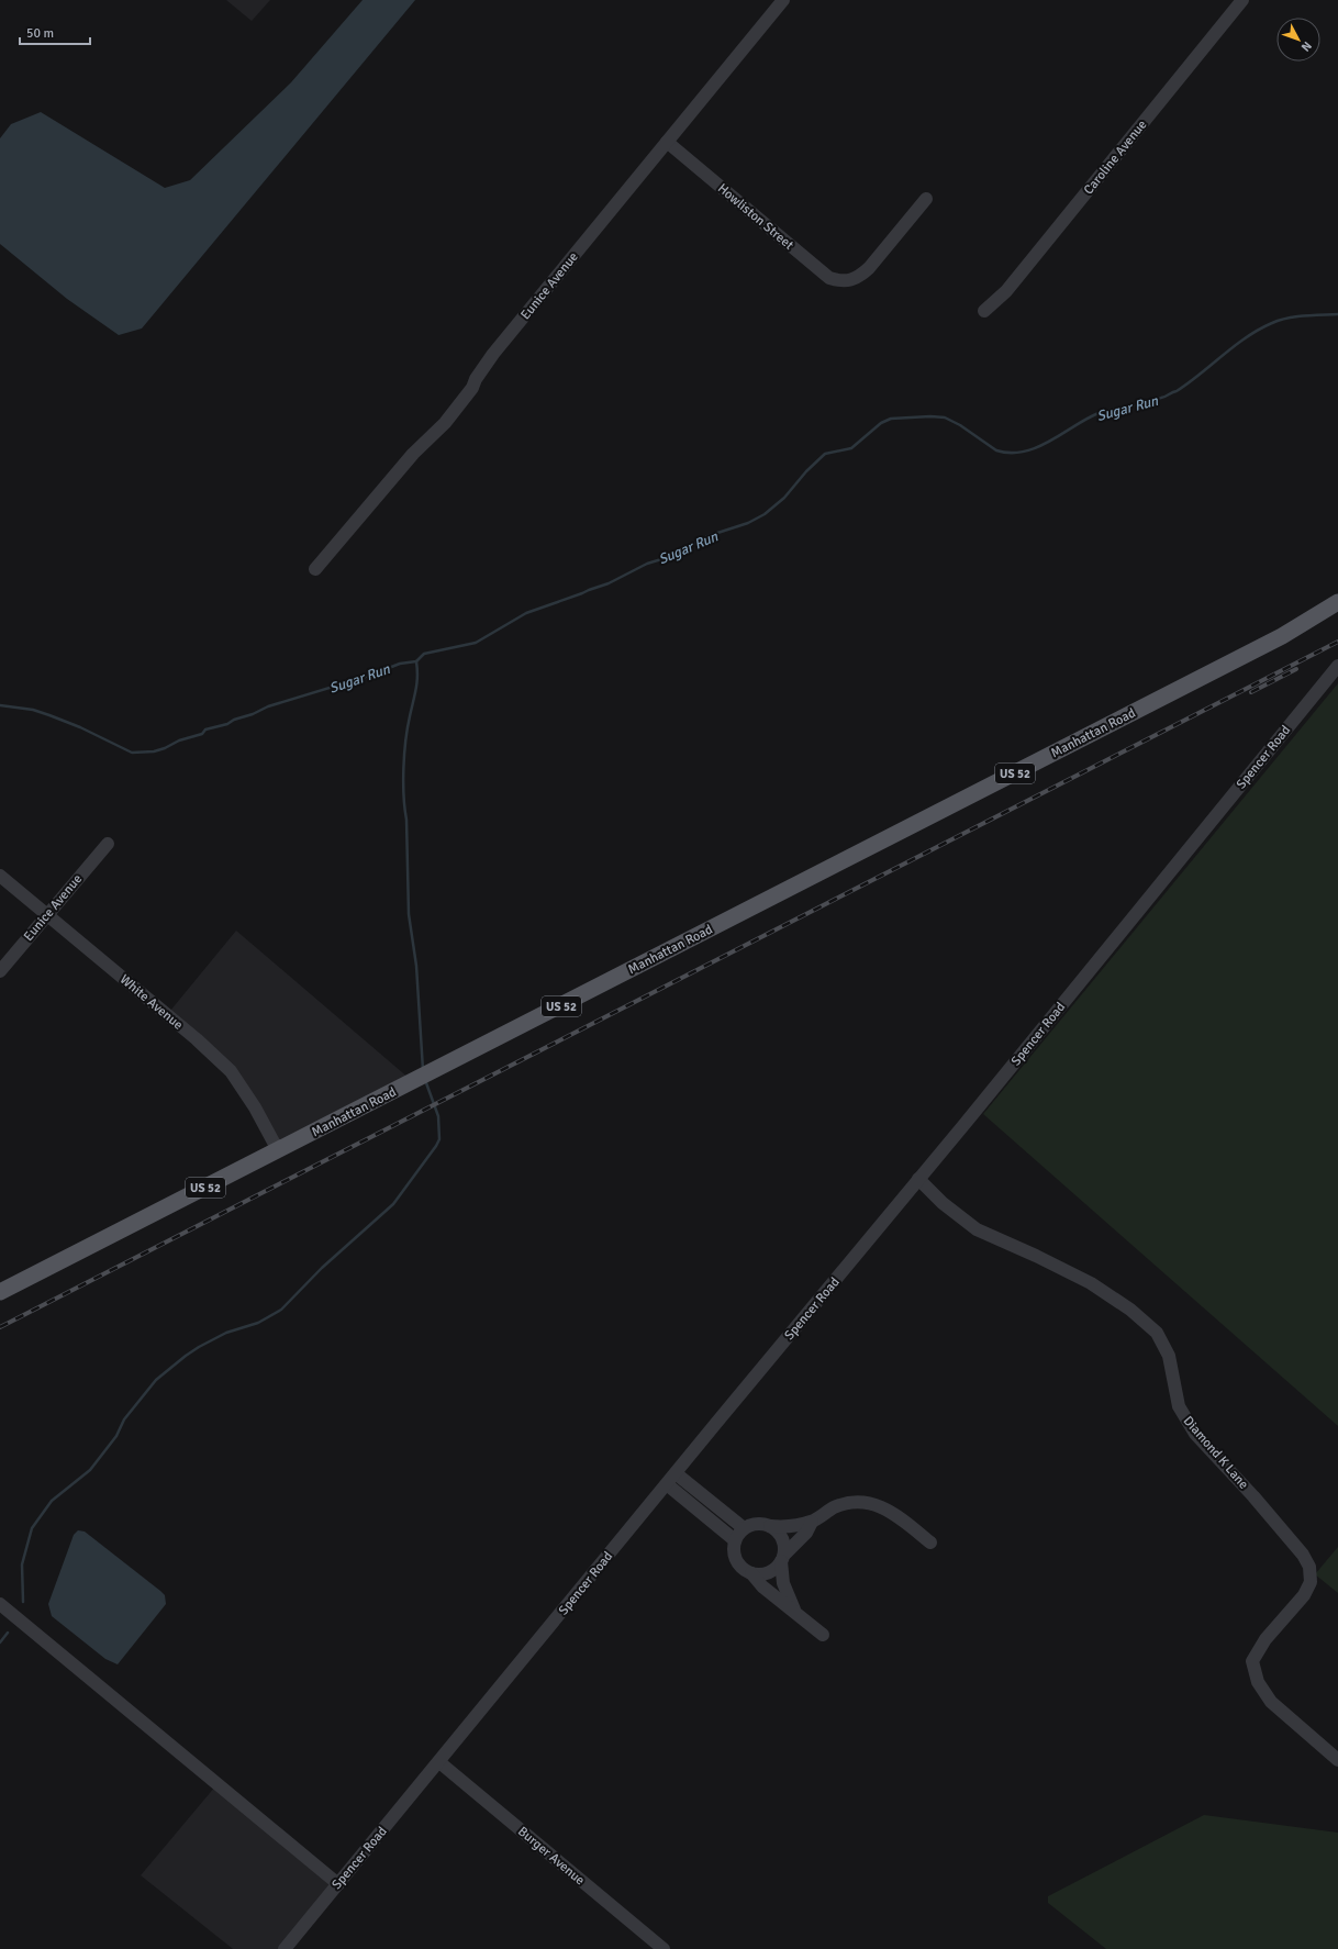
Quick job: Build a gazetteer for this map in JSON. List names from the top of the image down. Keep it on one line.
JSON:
{"streets":{"main road":["Manhattan Road","US 52"],"street":["Caroline Avenue","Howliston Street","Eunice Avenue","Spencer Road","White Avenue","Diamond K Lane","Burger Avenue"]},"crossings":[["Howliston Street","Eunice Avenue"],["Eunice Avenue","White Avenue"],["Manhattan Road","White Avenue"],["Spencer Road","Diamond K Lane"],["Spencer Road","Burger Avenue"]],"water":["Sugar Run"],"scale_bar":"50 m","north":"bottom right"}
